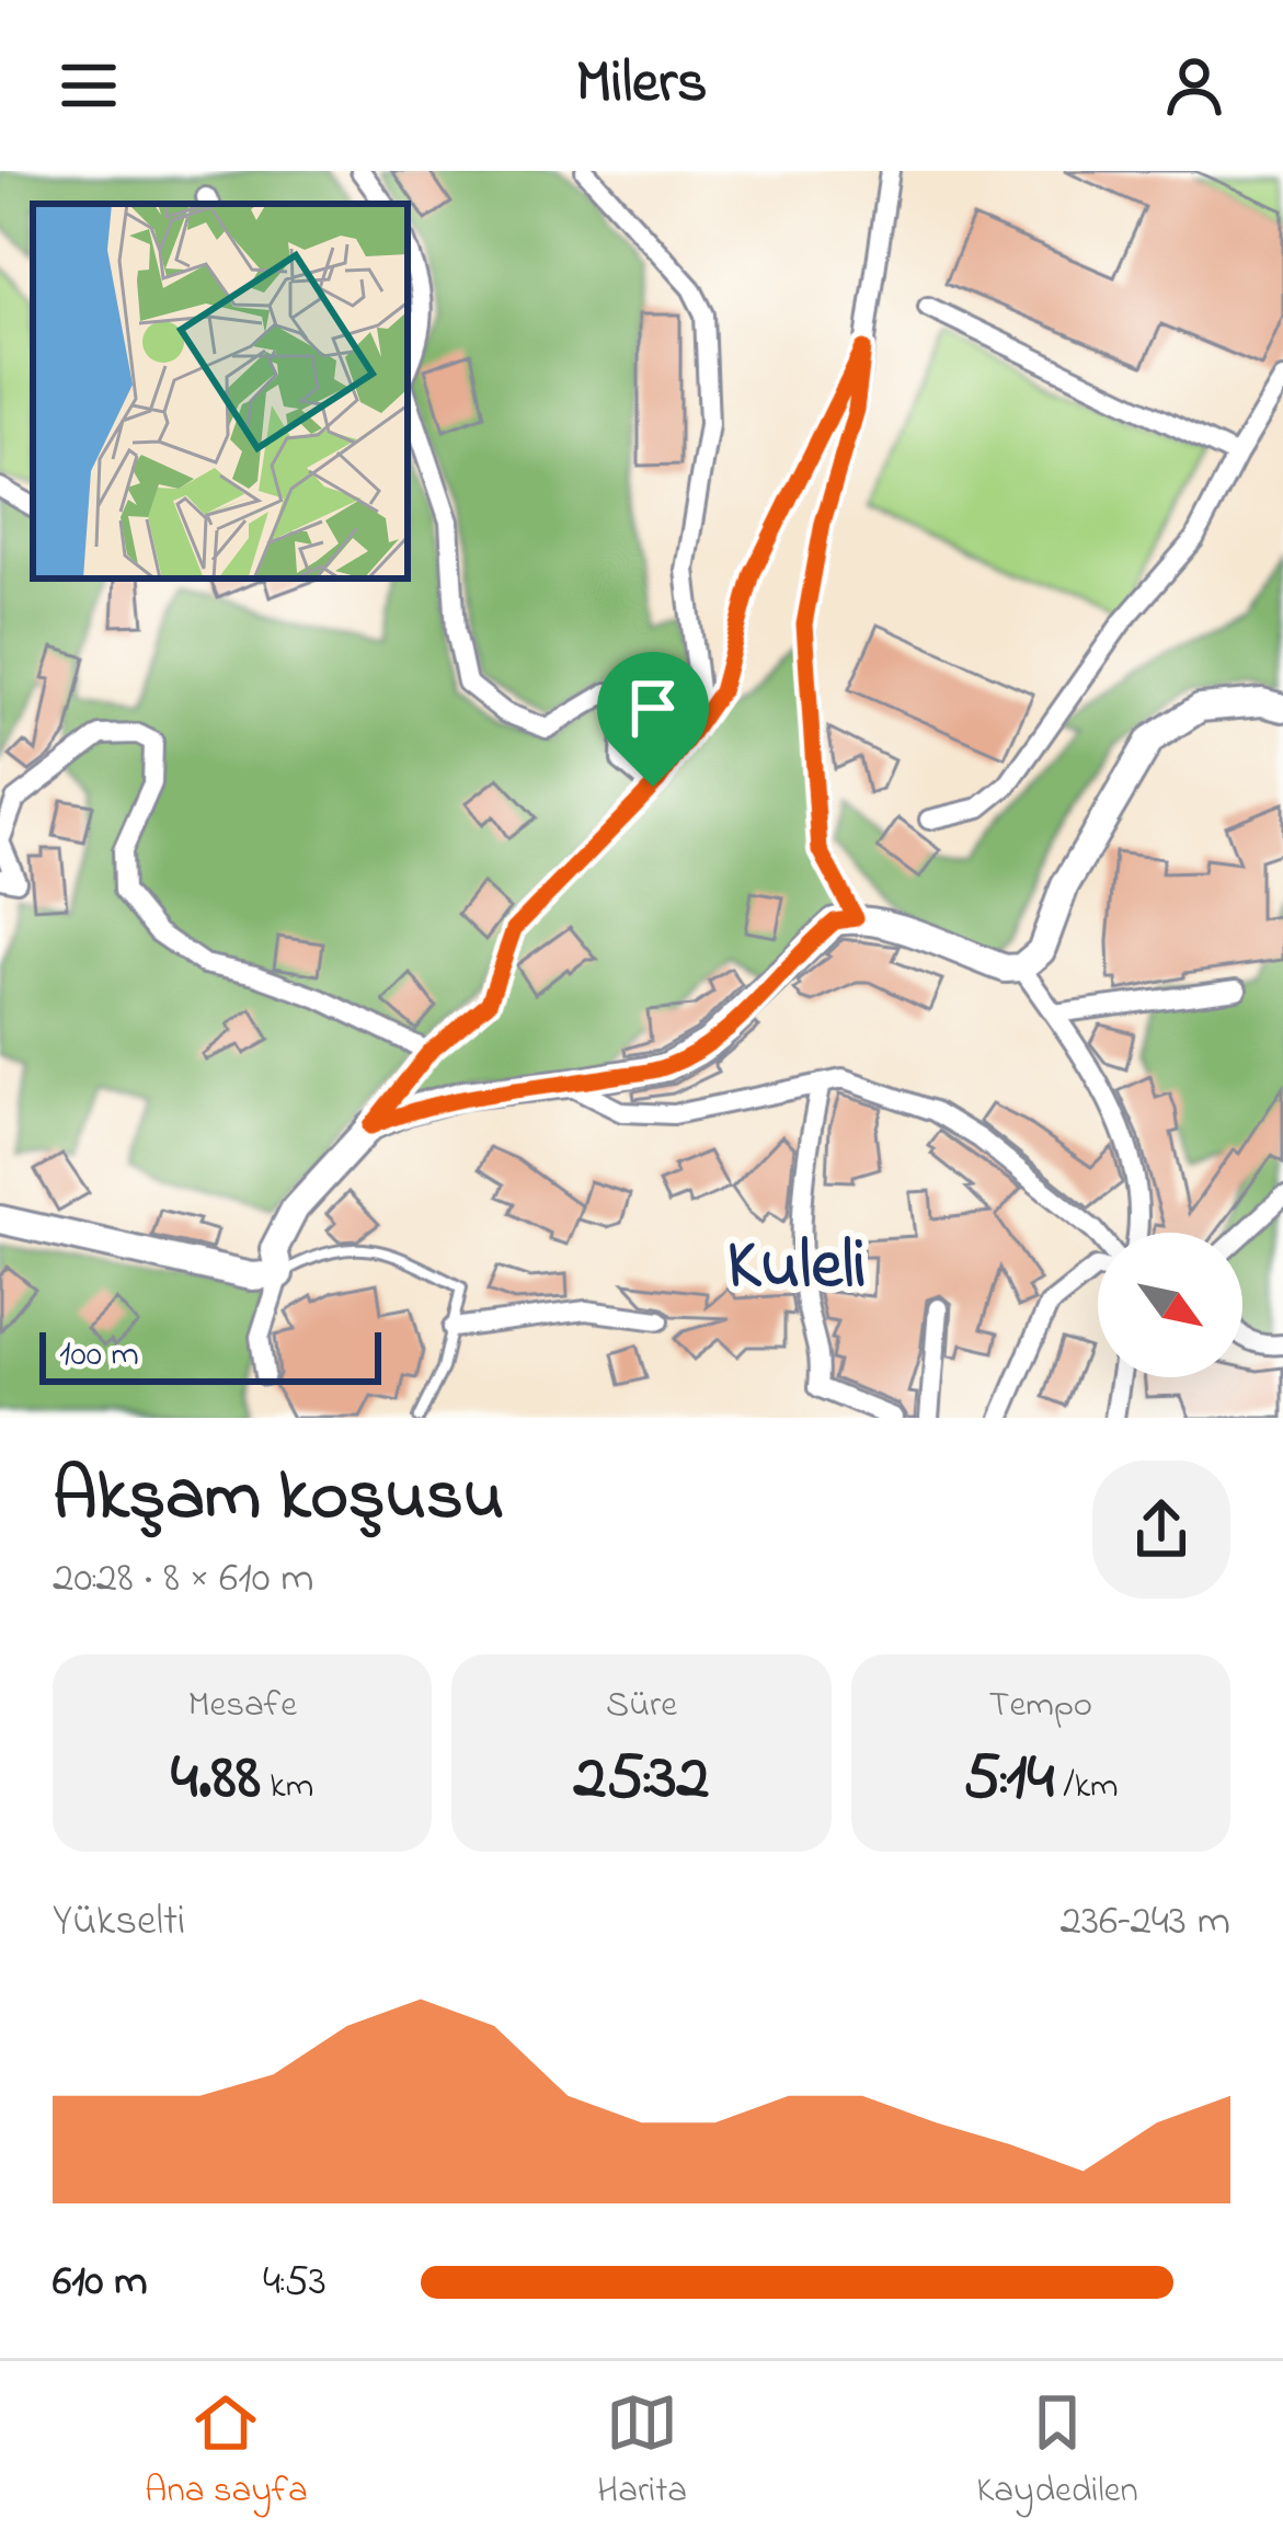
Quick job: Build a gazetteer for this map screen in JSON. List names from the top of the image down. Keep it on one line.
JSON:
{"districts":["Kuleli"],"scale_bar":"100 m","north":"bottom right","page":{"header":"Milers","scale":"100 m","heading":["Akşam koşusu","20:28 · 8 × 610 m"],"stats":[["Mesafe","4.88 km"],["Süre","25:32"],["Tempo","5:14 /km"]],"chart":["Yükselti","236–243 m"],"list":[{"name":"610 m","note":"4:53"}],"tabs":["Ana sayfa","Harita","Kaydedilen"]}}
